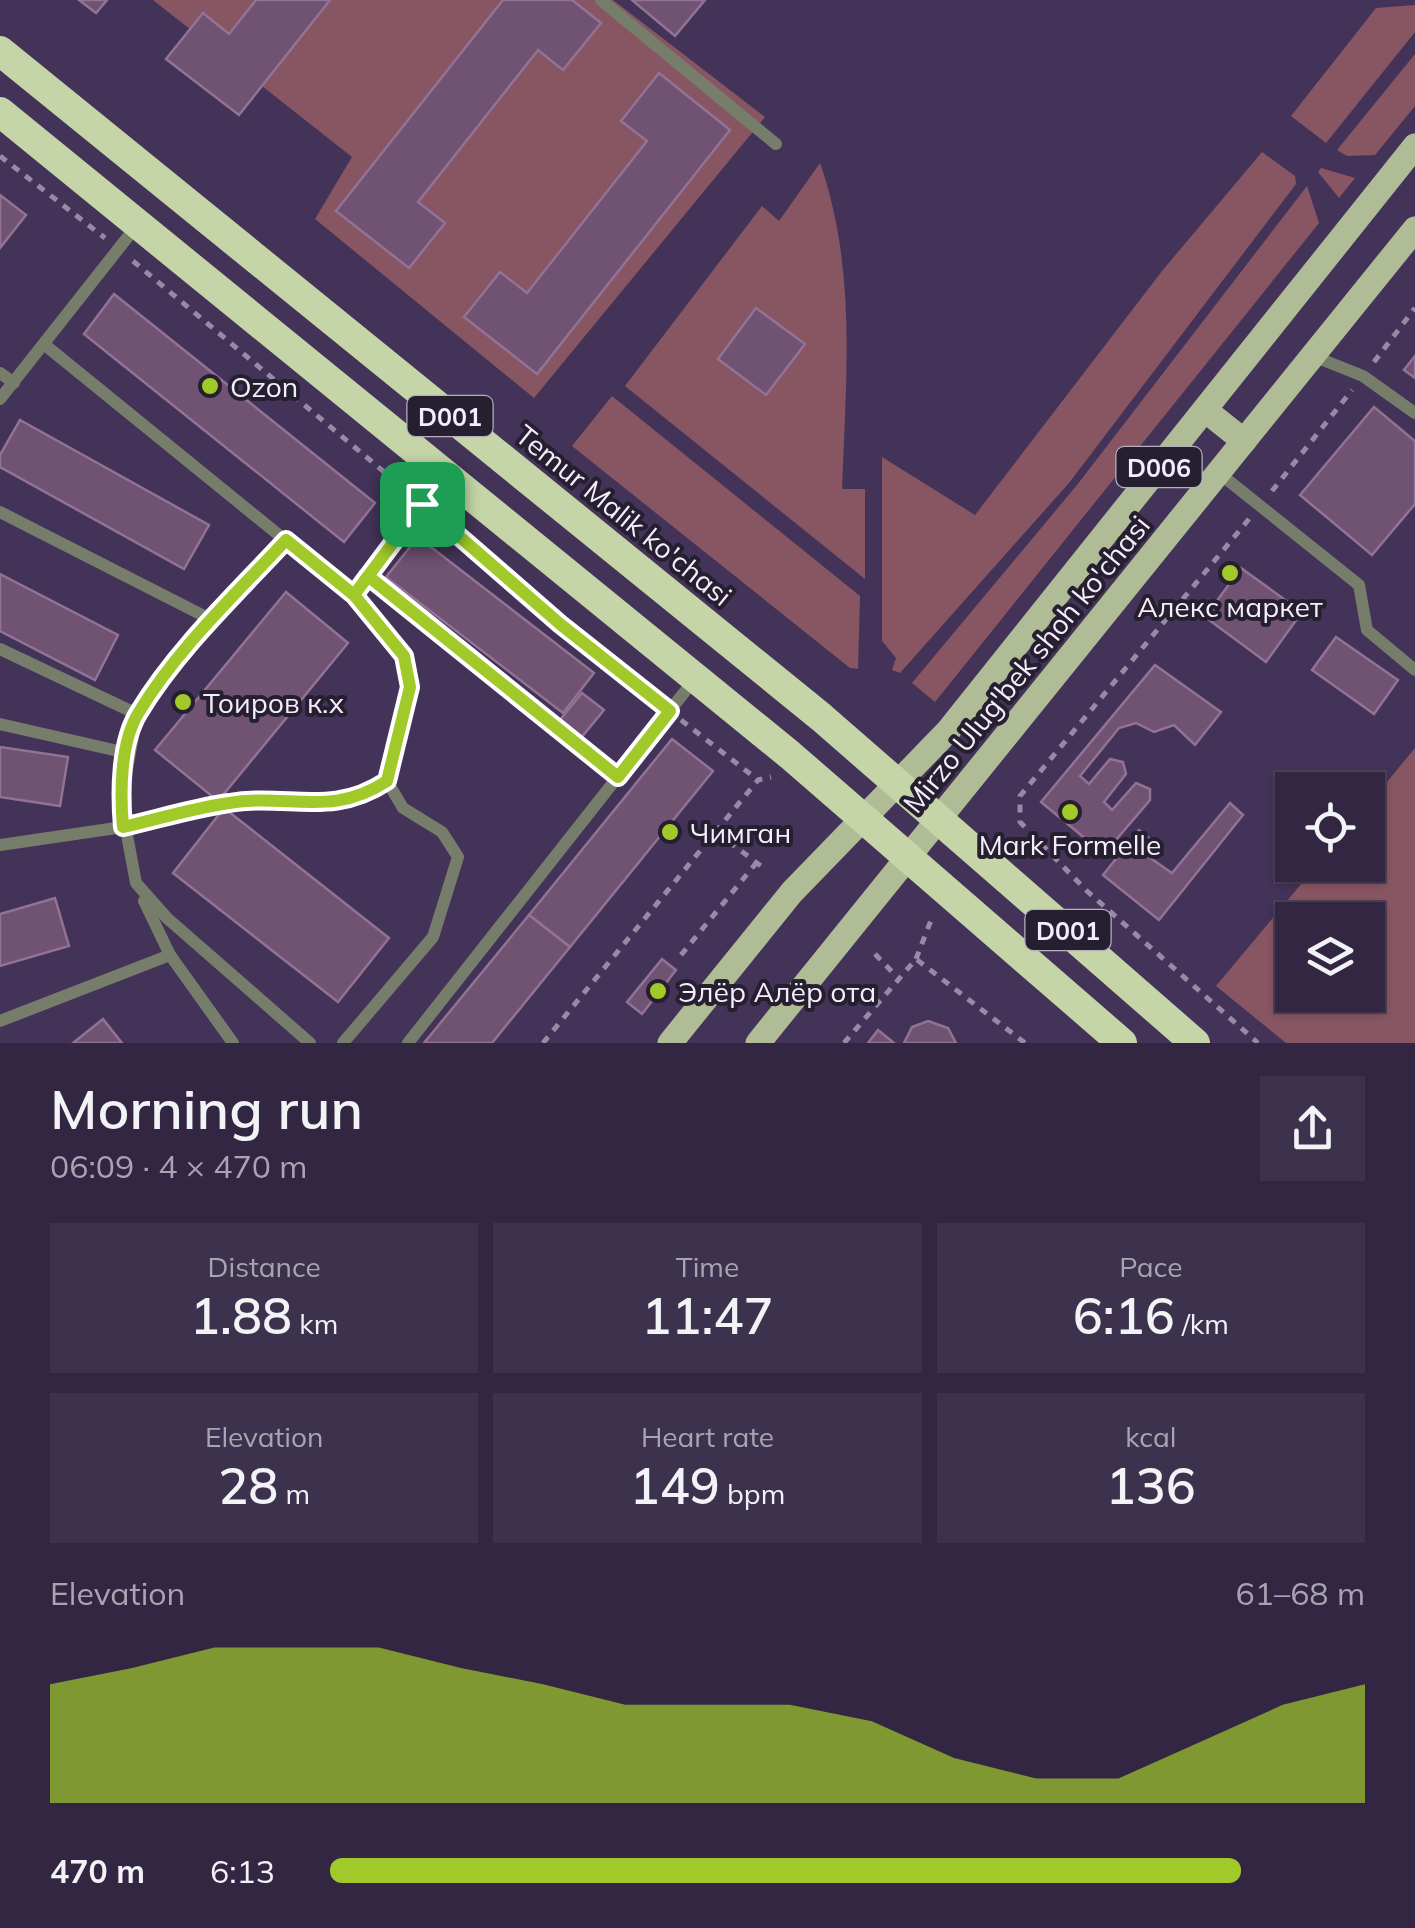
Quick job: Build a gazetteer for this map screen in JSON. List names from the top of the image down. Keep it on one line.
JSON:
{"streets":{"highway":["D001","Temur Malik ko'chasi"],"main road":["D006","Mirzo Ulug'bek shoh ko'chasi"]},"crossings":[["D001","Mirzo Ulug'bek shoh ko'chasi"],["Temur Malik ko'chasi","Mirzo Ulug'bek shoh ko'chasi"]],"places":["Ozon","Алекс маркет","Тоиров к.х","Mark Formelle","Чимган","Элёр Алёр ота"],"page":{"heading":["Morning run","06:09 · 4 × 470 m"],"stats":[["Distance","1.88 km"],["Time","11:47"],["Pace","6:16 /km"],["Elevation","28 m"],["Heart rate","149 bpm"],["kcal","136"]],"chart":["Elevation","61–68 m"],"list":[{"name":"470 m","note":"6:13"}]}}
